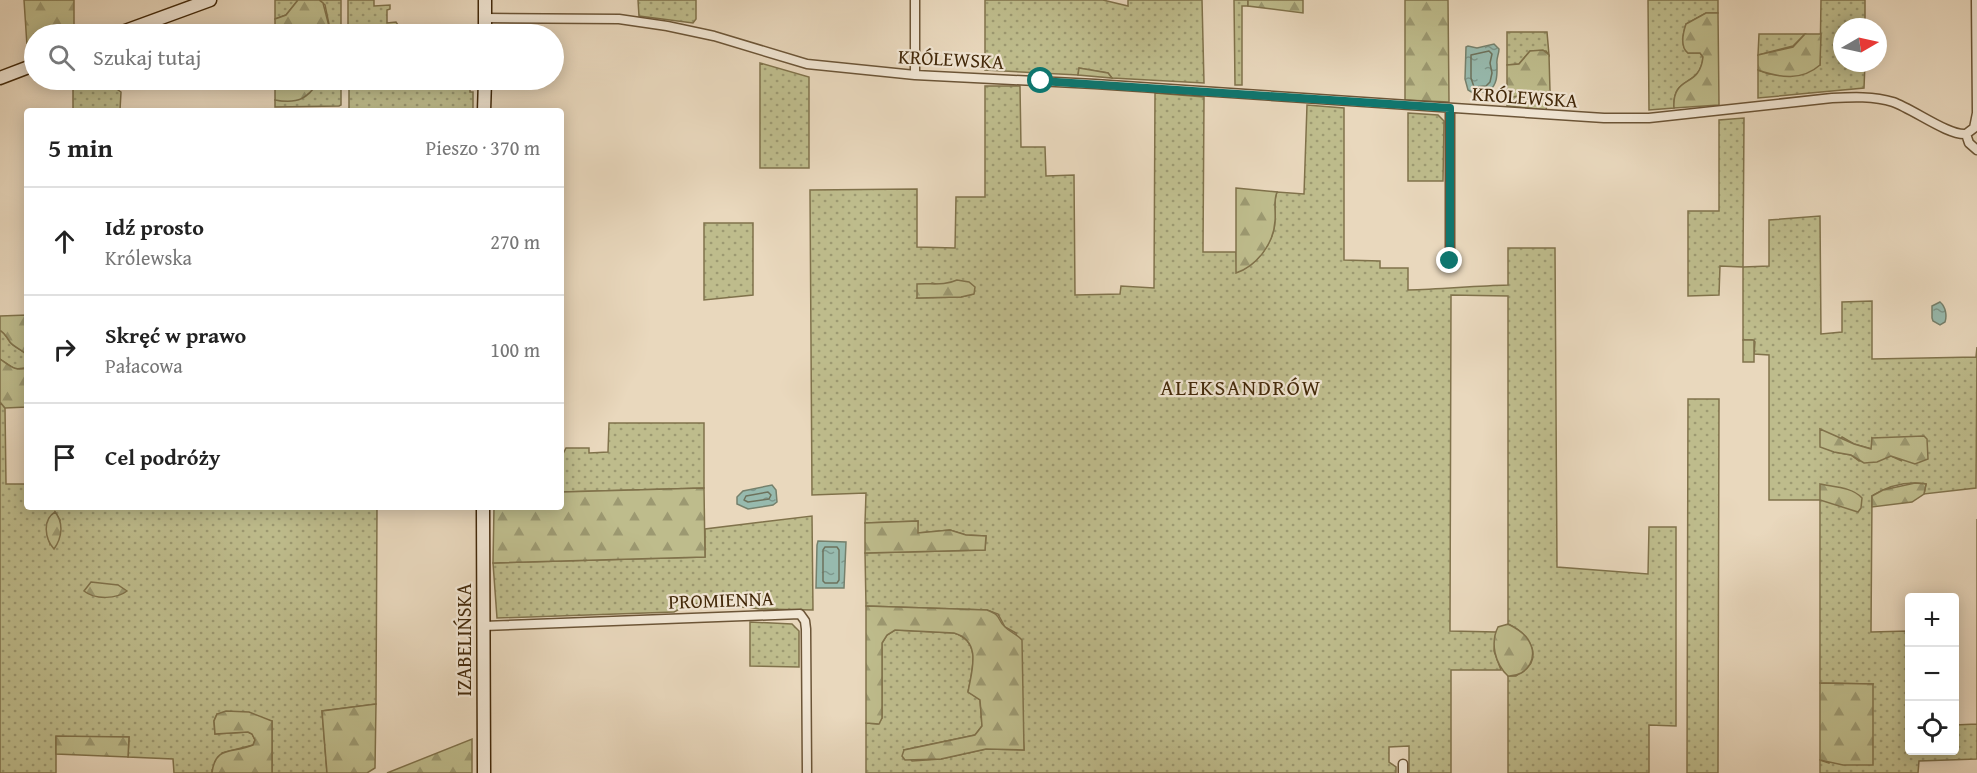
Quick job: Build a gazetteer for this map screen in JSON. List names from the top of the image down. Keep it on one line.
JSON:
{"streets":{"street":["KRÓLEWSKA","PROMIENNA","IZABELIŃSKA"]},"crossings":[["PROMIENNA","IZABELIŃSKA"]],"districts":["ALEKSANDRÓW"],"north":"right","page":{"search":"Szukaj tutaj","heading":["5 min","Pieszo · 370 m"],"list":[["Idź prosto","Królewska","270 m"],["Skręć w prawo","Pałacowa","100 m"],"Cel podróży"],"map_buttons":["+","−"]}}
